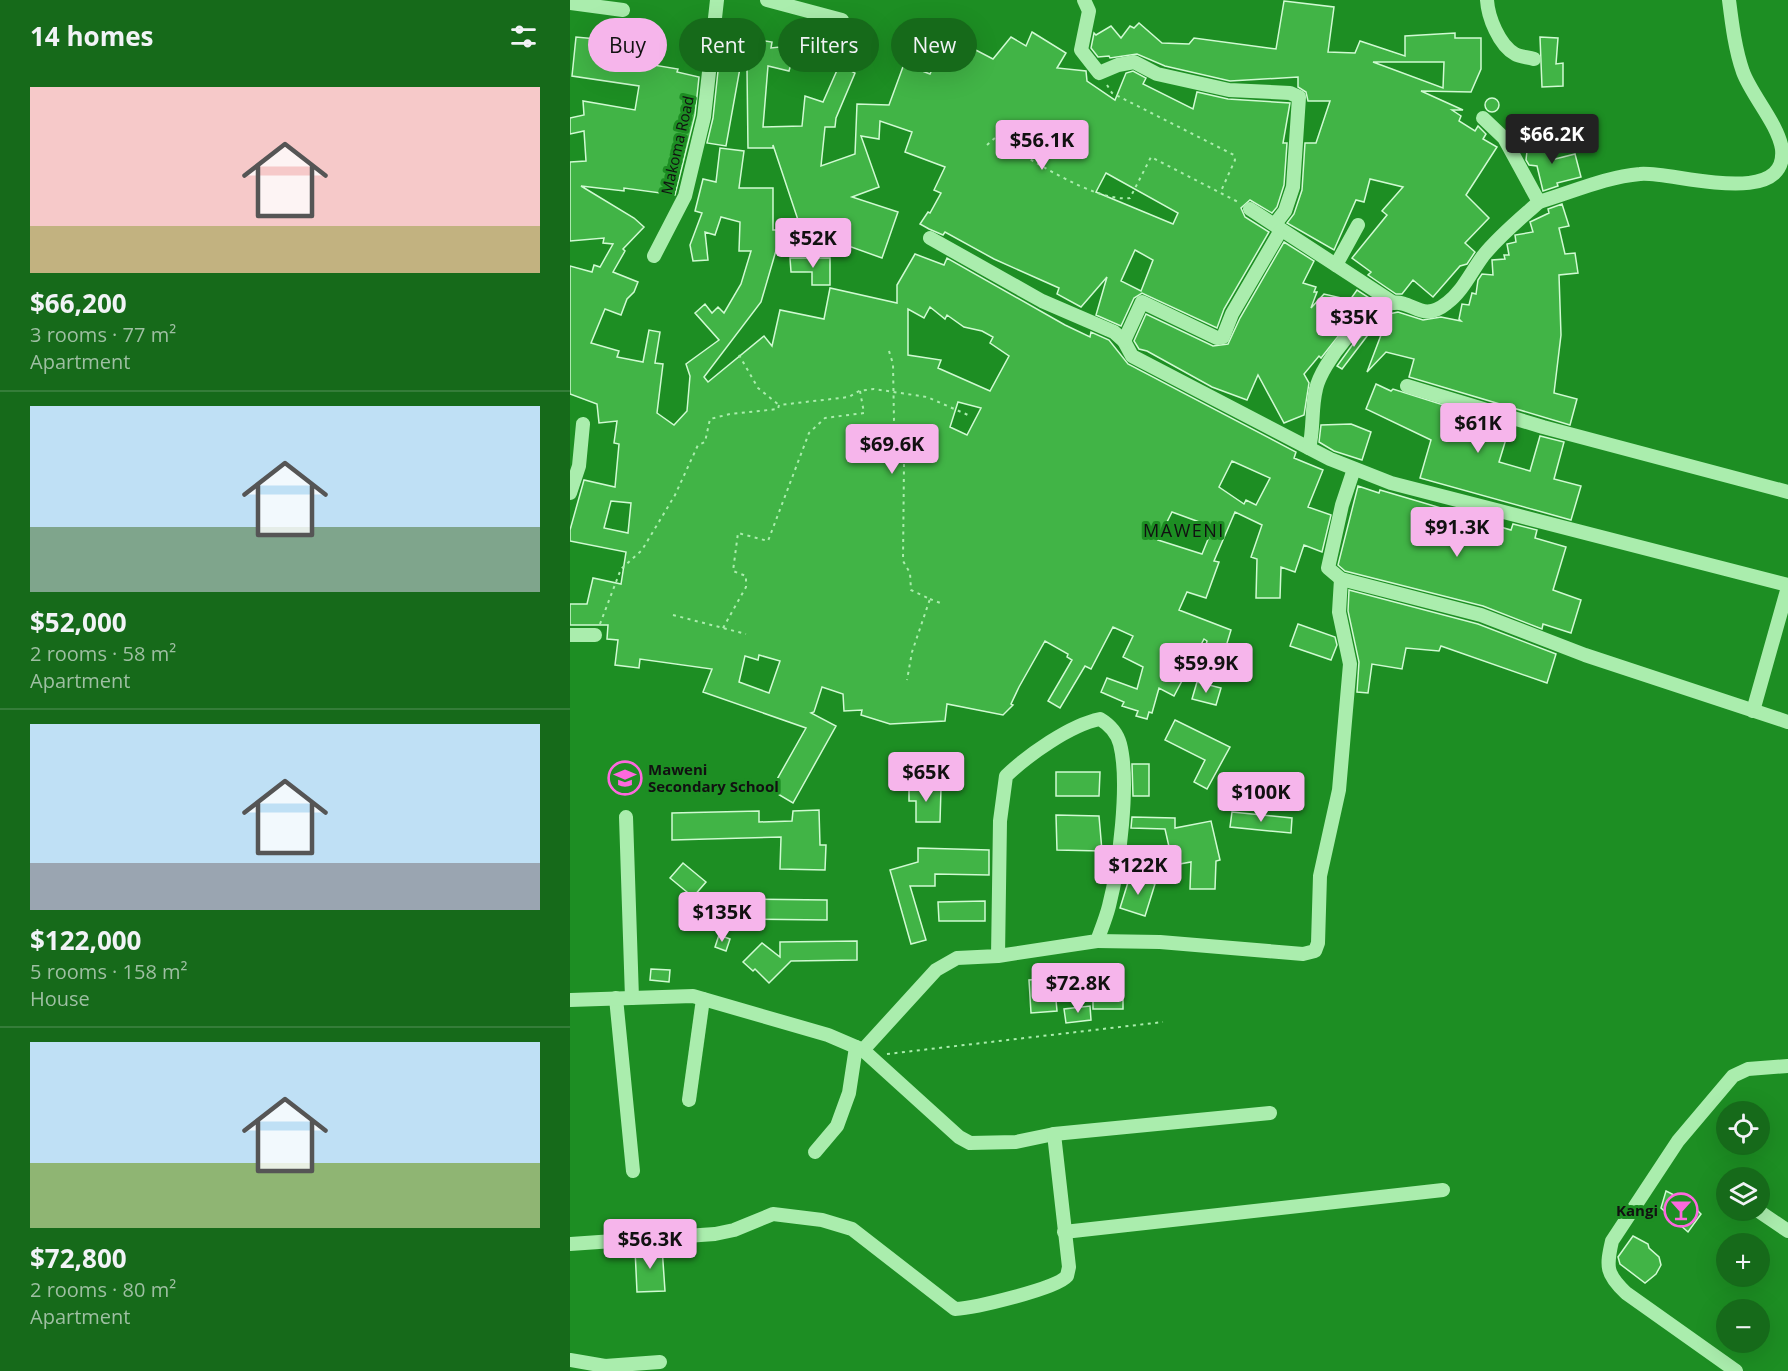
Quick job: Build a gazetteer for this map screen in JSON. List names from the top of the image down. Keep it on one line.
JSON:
{"streets":{"street":["Makoma Road"]},"districts":["MAWENI"],"places":{"school or university":["Maweni Secondary School"],"bar":["Kangi"]},"page":{"heading":"14 homes","chip":["Buy","Rent","Filters","New"],"list":[{"name":"$66,200","note":"3 rooms · 77 m² · Apartment"},{"name":"$52,000","note":"2 rooms · 58 m² · Apartment"},{"name":"$122,000","note":"5 rooms · 158 m² · House"},{"name":"$72,800","note":"2 rooms · 80 m² · Apartment"}],"price":["$66.2K","$56.1K","$52K","$35K","$61K","$69.6K","$91.3K","$59.9K","$65K","$100K","$122K","$135K","$72.8K","$56.3K"],"map_buttons":["+","−"]}}
